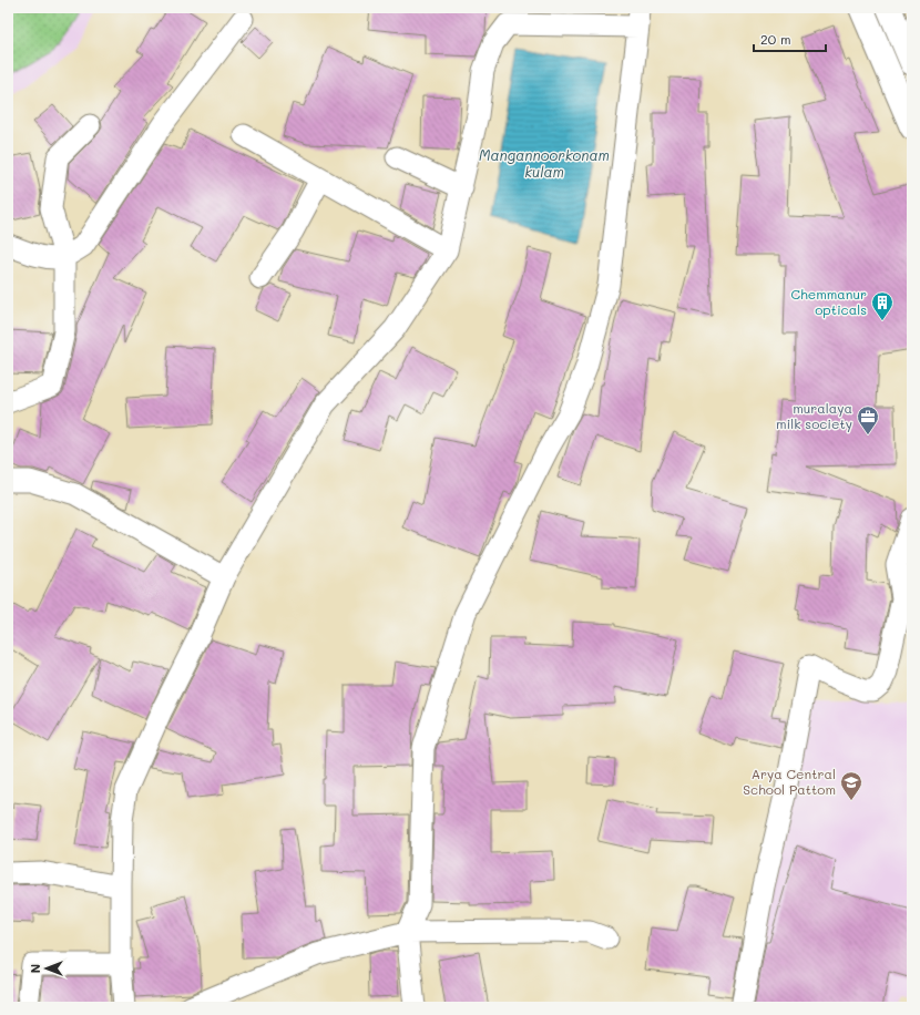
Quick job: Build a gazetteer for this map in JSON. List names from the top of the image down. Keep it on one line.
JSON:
{"water":["Mangannoorkonam kulam"],"places":{"building":["Chemmanur opticals"],"office":["muralaya milk society"],"school or university":["Arya Central School Pattom"]},"scale_bar":"20 m","north":"left"}
